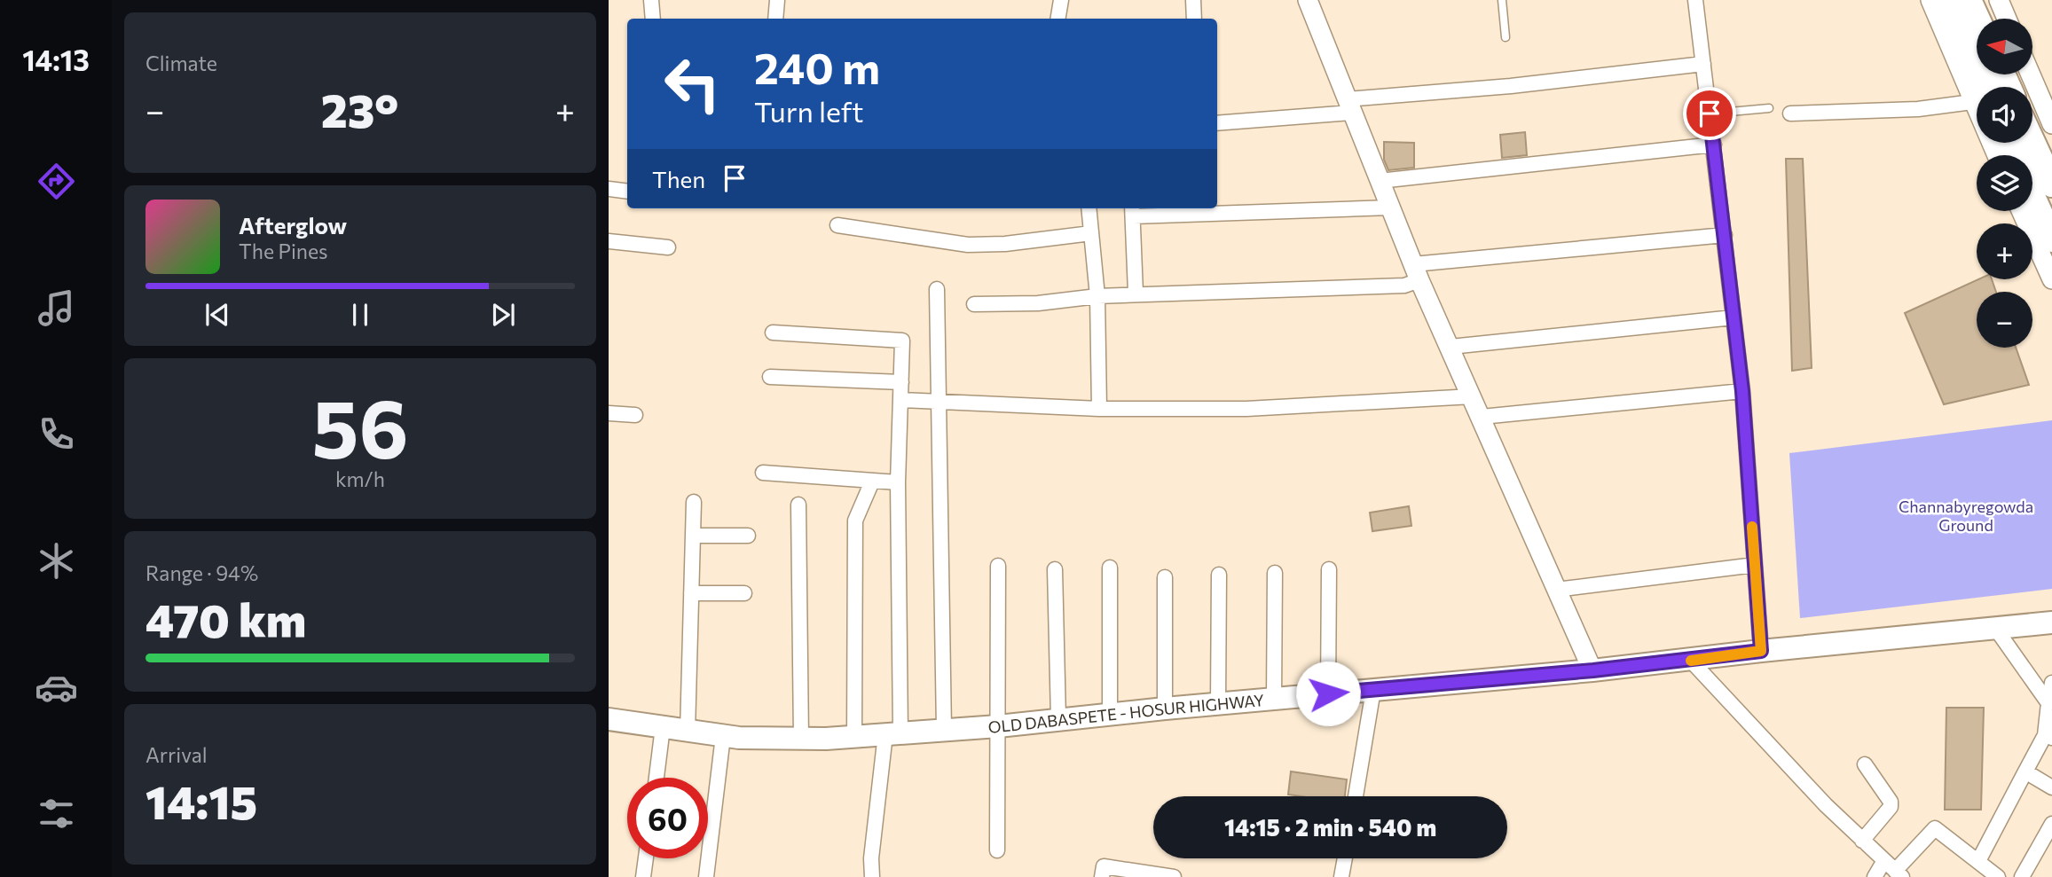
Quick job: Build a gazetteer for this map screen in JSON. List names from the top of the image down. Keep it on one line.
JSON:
{"streets":{"main road":["OLD DABASPETE - HOSUR HIGHWAY"]},"parks":["Channabyregowda Ground"],"north":"left","page":{"tabs":"14:13","tile":["Climate",["56","km/h"],["Range · 94%","470 km"],["Arrival","14:15"]],"map_buttons":["+","−"],"turn":["240 m","Turn left"],"heat":["−","23°","+"],"then":"Then","song":["Afterglow","The Pines"],"limit":"60","trip":"14:15 · 2 min · 540 m"}}
